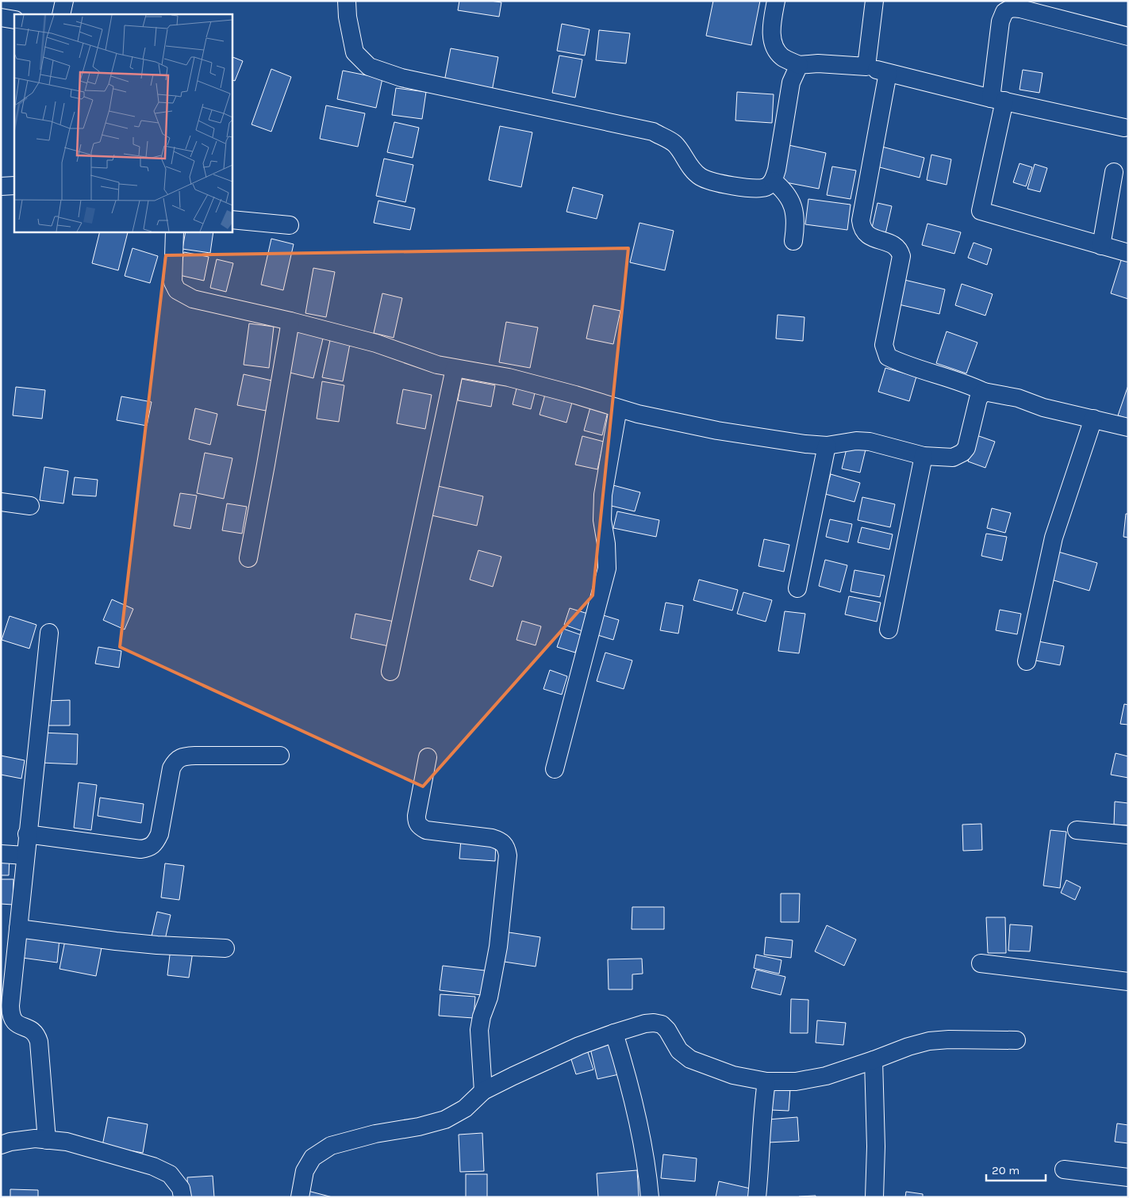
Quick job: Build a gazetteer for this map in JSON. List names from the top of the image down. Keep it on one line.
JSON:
{"scale_bar":"20 m"}
